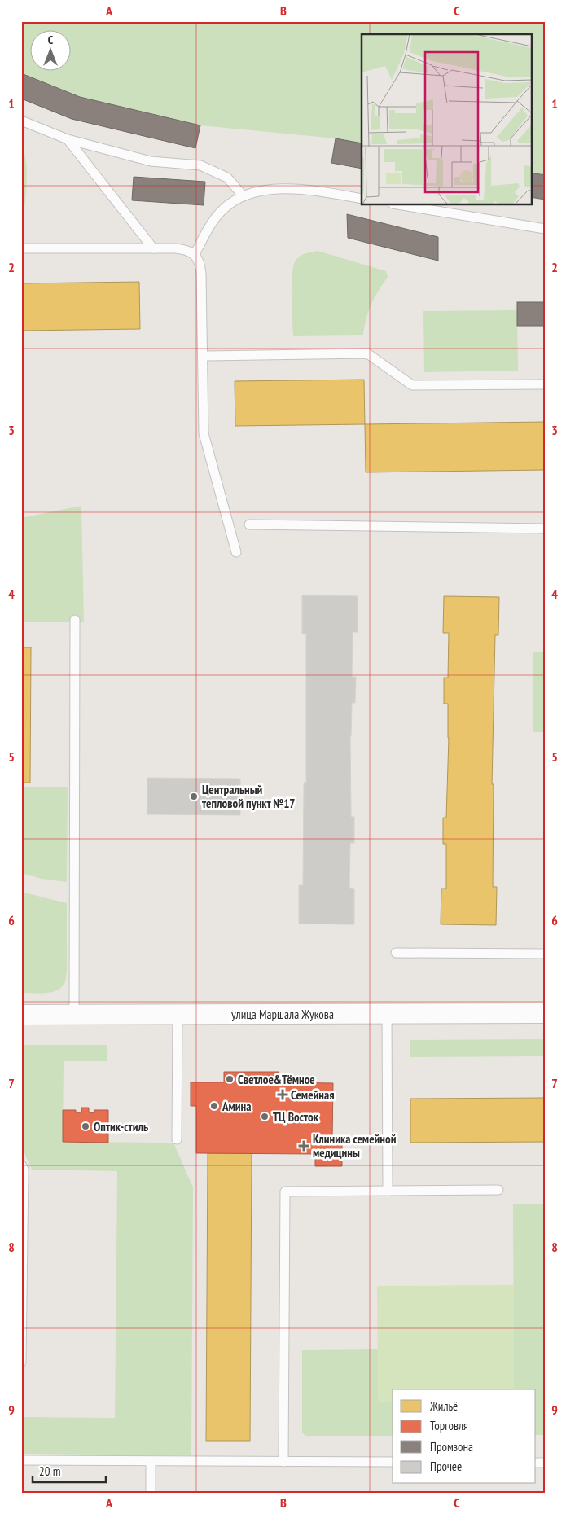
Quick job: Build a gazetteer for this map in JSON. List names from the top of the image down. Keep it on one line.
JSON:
{"streets":{"street":["улица Маршала Жукова"]},"places":{"other":["Центральный тепловой пункт №17","Светлое&Тёмное","Амина","ТЦ Восток","Оптик-стиль"],"health":["Семейная","Клиника семейной медицины"]},"legend":["Жильё","Торговля","Промзона","Прочее"],"scale_bar":"20 m","north":"top","grid":{"columns":["A","B","C"],"rows":["1","2","3","4","5","6","7","8","9"]}}
